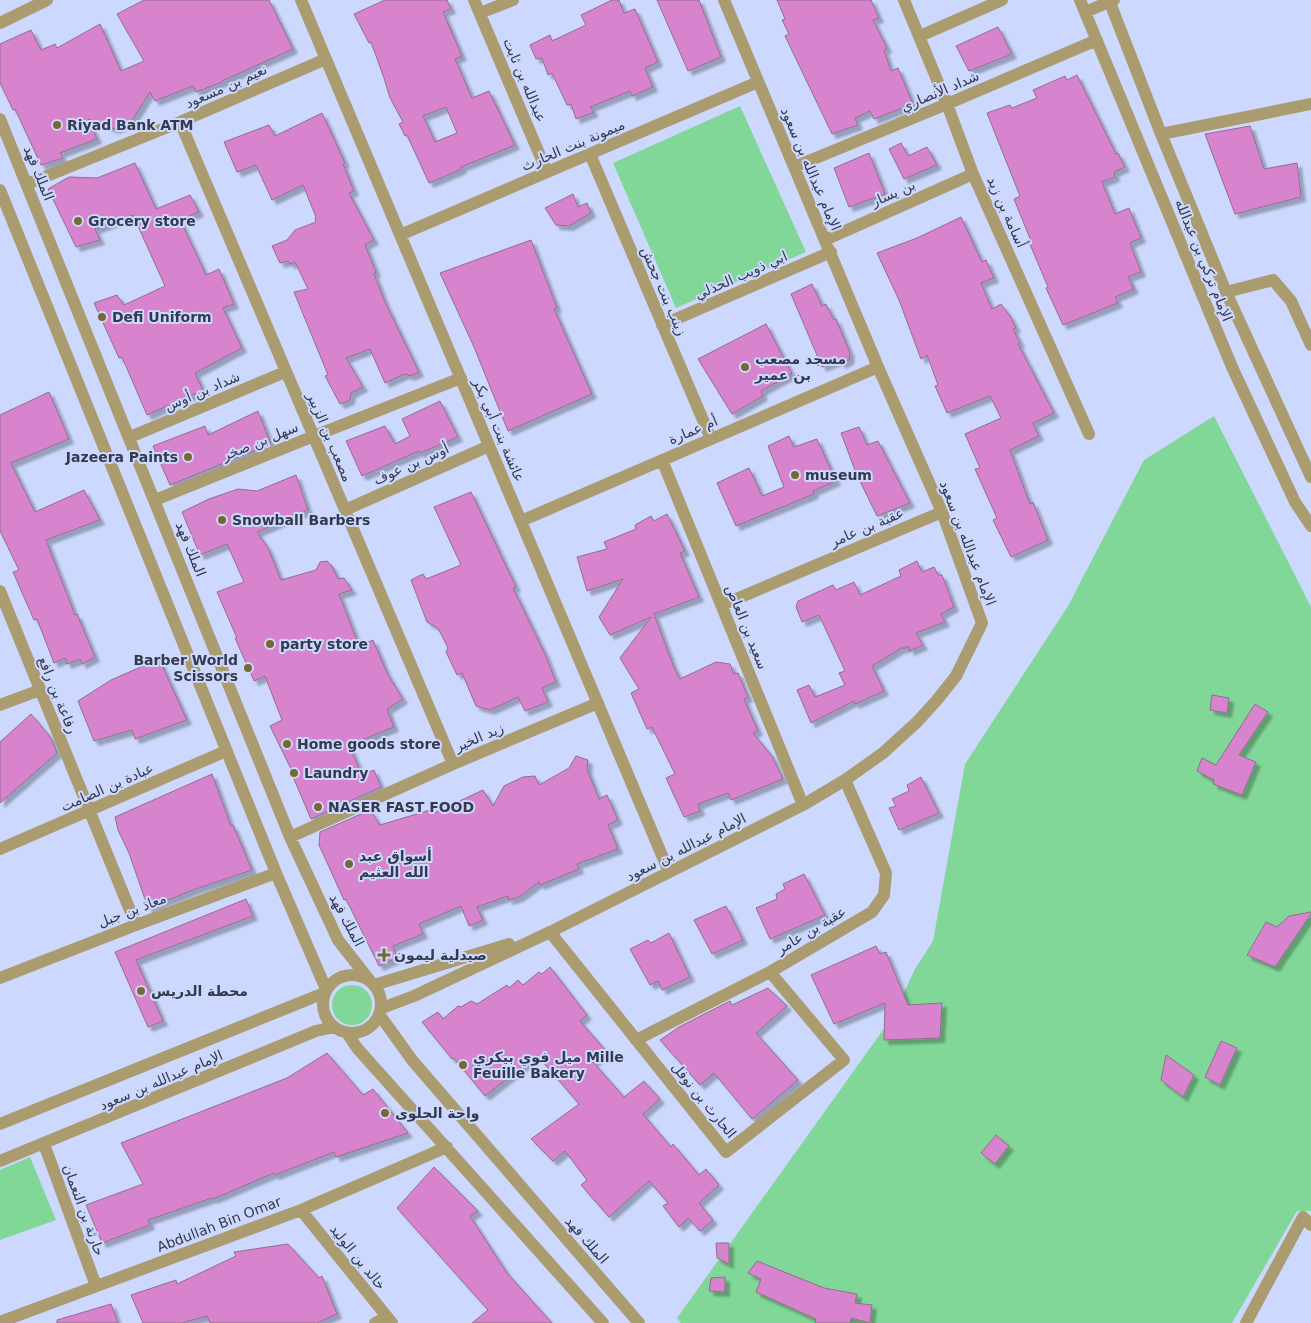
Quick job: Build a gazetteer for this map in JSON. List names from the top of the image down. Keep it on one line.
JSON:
{"streets":{"street":["عبدالله بن ثابت","نعيم بن مسعود","شداد الأنصاري","ميمونة بنت الحارث","الإمام عبدالله بن سعود","الملك فهد","بن يسار","أسامة بن زيد","الإمام تركي بن عبدالله","ابي ذويب الحذلي","زينب بنت جحش","شداد بن أوس","عائشة بنت أبي بكر","أم عمارة","مصعب بن الزبير","سهل بن صخر","أوس بن عوف","عقبة بن عامر","سعيد بن العاص","رفاعة بن رافع","زيد الخير","عبادة بن الصامت","معاذ بن جبل","الحارث بن نوفل","حارثة بن النعمان","Abdullah Bin Omar","خالد بن الوليد"]},"crossings":[["عبدالله بن ثابت","ميمونة بنت الحارث"],["نعيم بن مسعود","الملك فهد"],["نعيم بن مسعود","عائشة بنت أبي بكر"],["نعيم بن مسعود","مصعب بن الزبير"],["شداد الأنصاري","الإمام عبدالله بن سعود"],["شداد الأنصاري","أسامة بن زيد"],["شداد الأنصاري","الإمام تركي بن عبدالله"],["ميمونة بنت الحارث","الإمام عبدالله بن سعود"],["ميمونة بنت الحارث","زينب بنت جحش"],["ميمونة بنت الحارث","عائشة بنت أبي بكر"],["الإمام عبدالله بن سعود","الملك فهد"],["الإمام عبدالله بن سعود","بن يسار"],["الإمام عبدالله بن سعود","ابي ذويب الحذلي"],["الإمام عبدالله بن سعود","عائشة بنت أبي بكر"],["الإمام عبدالله بن سعود","أم عمارة"],["الإمام عبدالله بن سعود","عقبة بن عامر"],["الإمام عبدالله بن سعود","سعيد بن العاص"],["الإمام عبدالله بن سعود","الحارث بن نوفل"],["الإمام عبدالله بن سعود","حارثة بن النعمان"],["الملك فهد","شداد بن أوس"],["الملك فهد","سهل بن صخر"],["الملك فهد","زيد الخير"],["بن يسار","أسامة بن زيد"],["ابي ذويب الحذلي","زينب بنت جحش"],["زينب بنت جحش","أم عمارة"],["شداد بن أوس","مصعب بن الزبير"],["عائشة بنت أبي بكر","أم عمارة"],["عائشة بنت أبي بكر","سهل بن صخر"],["عائشة بنت أبي بكر","أوس بن عوف"],["عائشة بنت أبي بكر","زيد الخير"],["أم عمارة","سعيد بن العاص"],["مصعب بن الزبير","سهل بن صخر"],["مصعب بن الزبير","أوس بن عوف"],["مصعب بن الزبير","زيد الخير"],["عقبة بن عامر","سعيد بن العاص"],["عقبة بن عامر","الحارث بن نوفل"],["رفاعة بن رافع","عبادة بن الصامت"],["رفاعة بن رافع","معاذ بن جبل"],["حارثة بن النعمان","Abdullah Bin Omar"],["Abdullah Bin Omar","خالد بن الوليد"]],"places":{"other":["Riyad Bank ATM","Grocery store","Defi Uniform","مسجد مصعب بن عمير","Jazeera Paints","museum","Snowball Barbers","party store","Barber World Scissors","Home goods store","Laundry","NASER FAST FOOD","أسواق عبد الله العثيم","محطة الدريس","ميل فوي بيكري Mille Feuille Bakery","واحة الحلوى"],"health":["صيدلية ليمون"]}}
